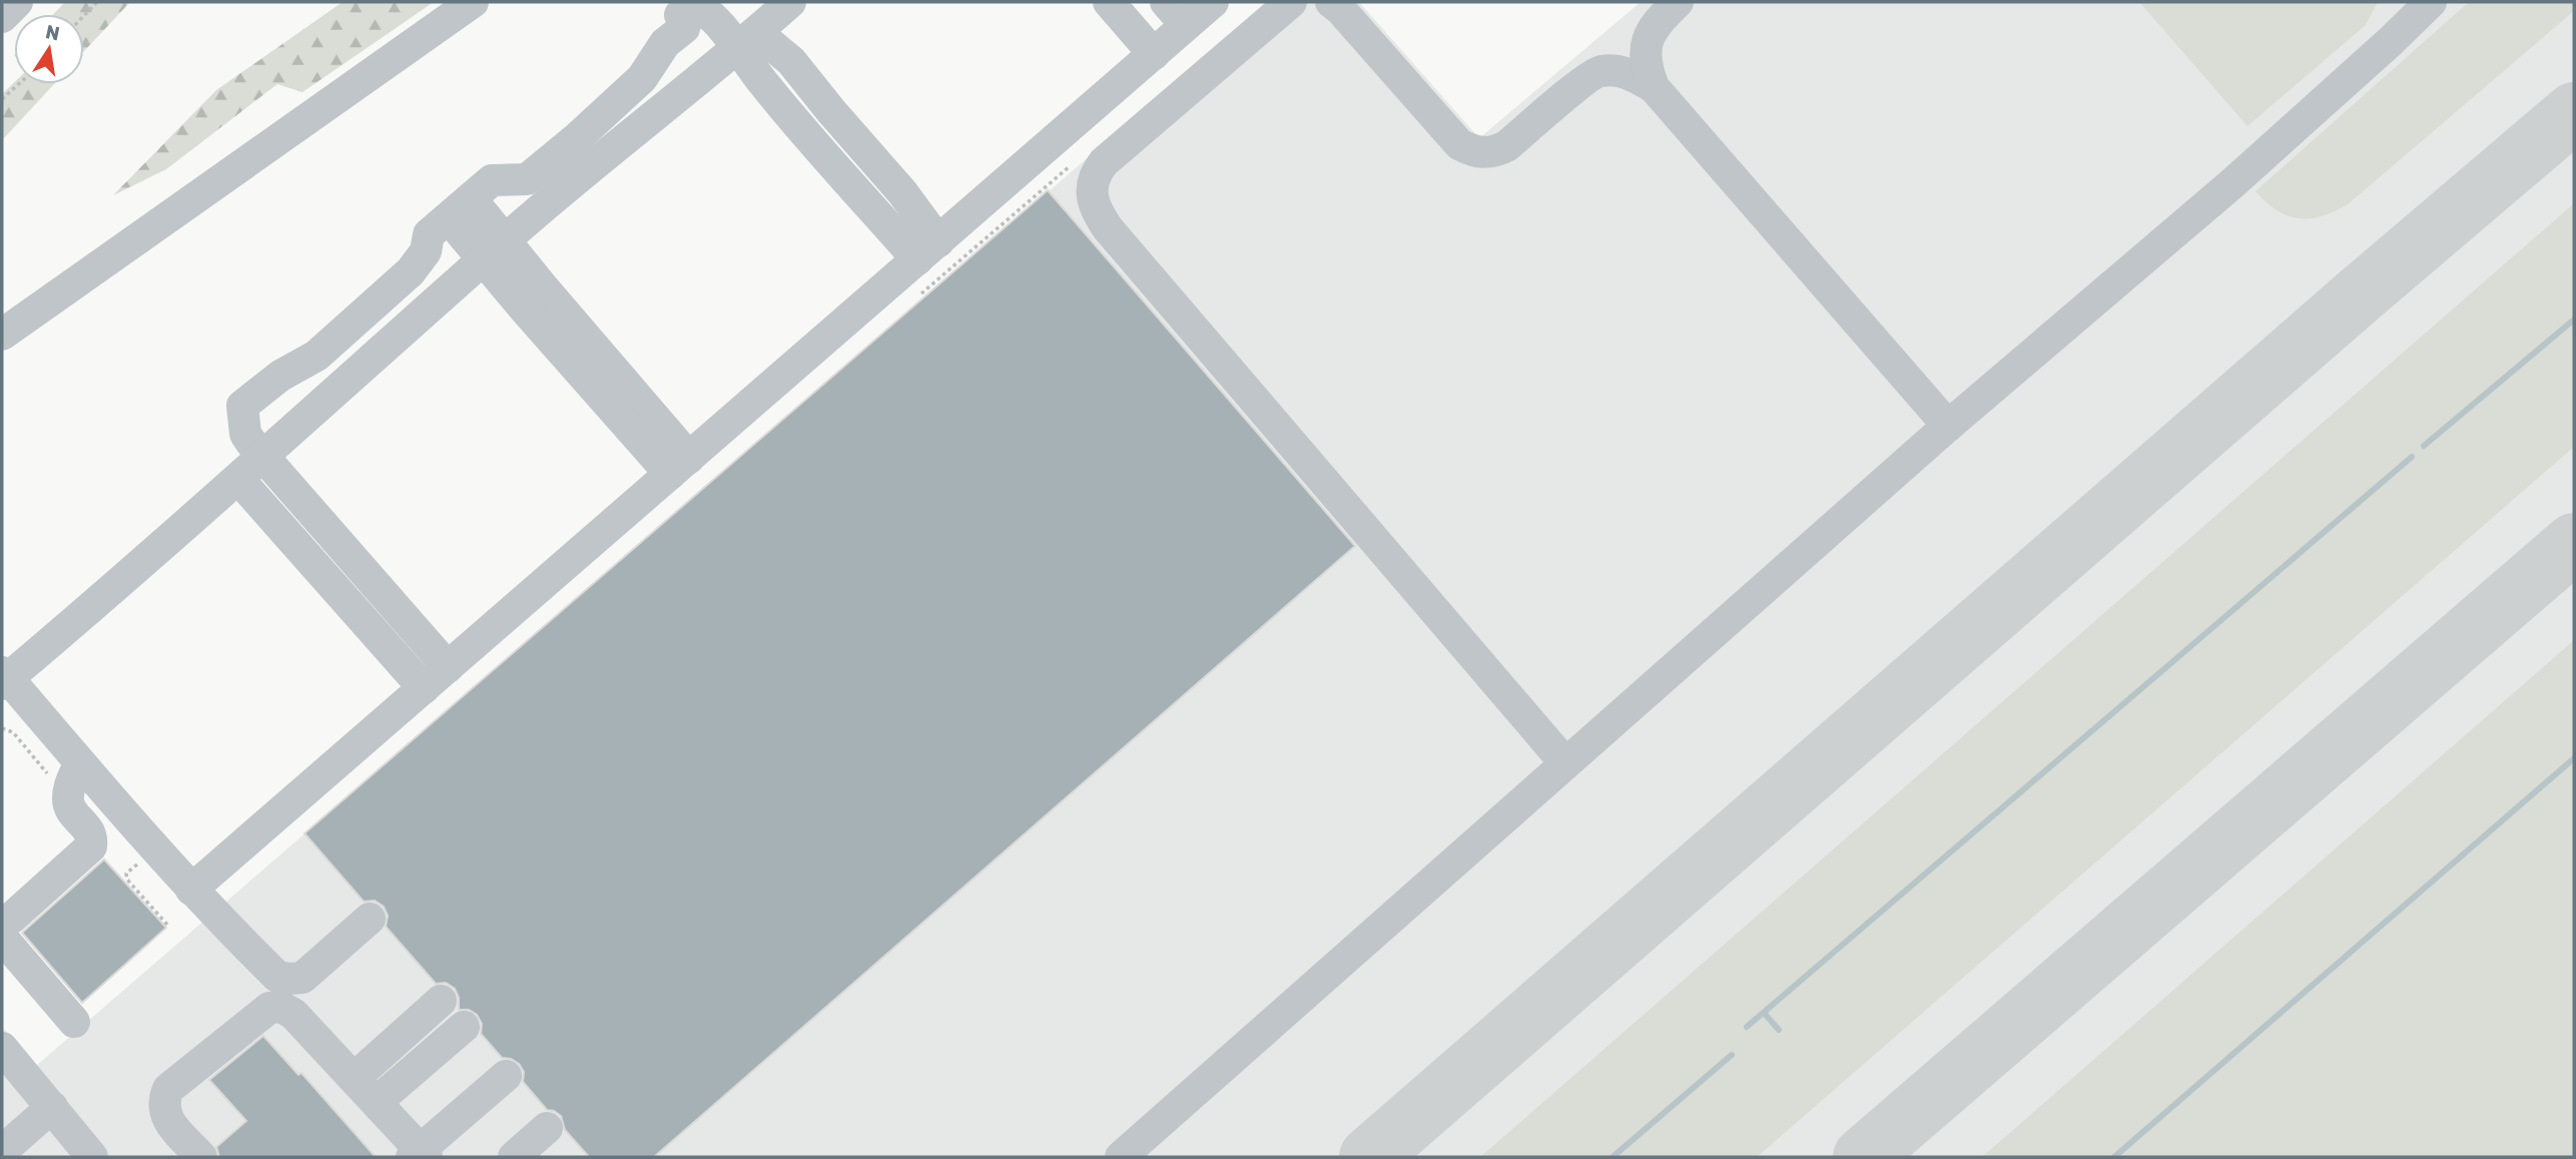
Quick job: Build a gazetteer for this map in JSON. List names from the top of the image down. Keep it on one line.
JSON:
{"north":"top"}
